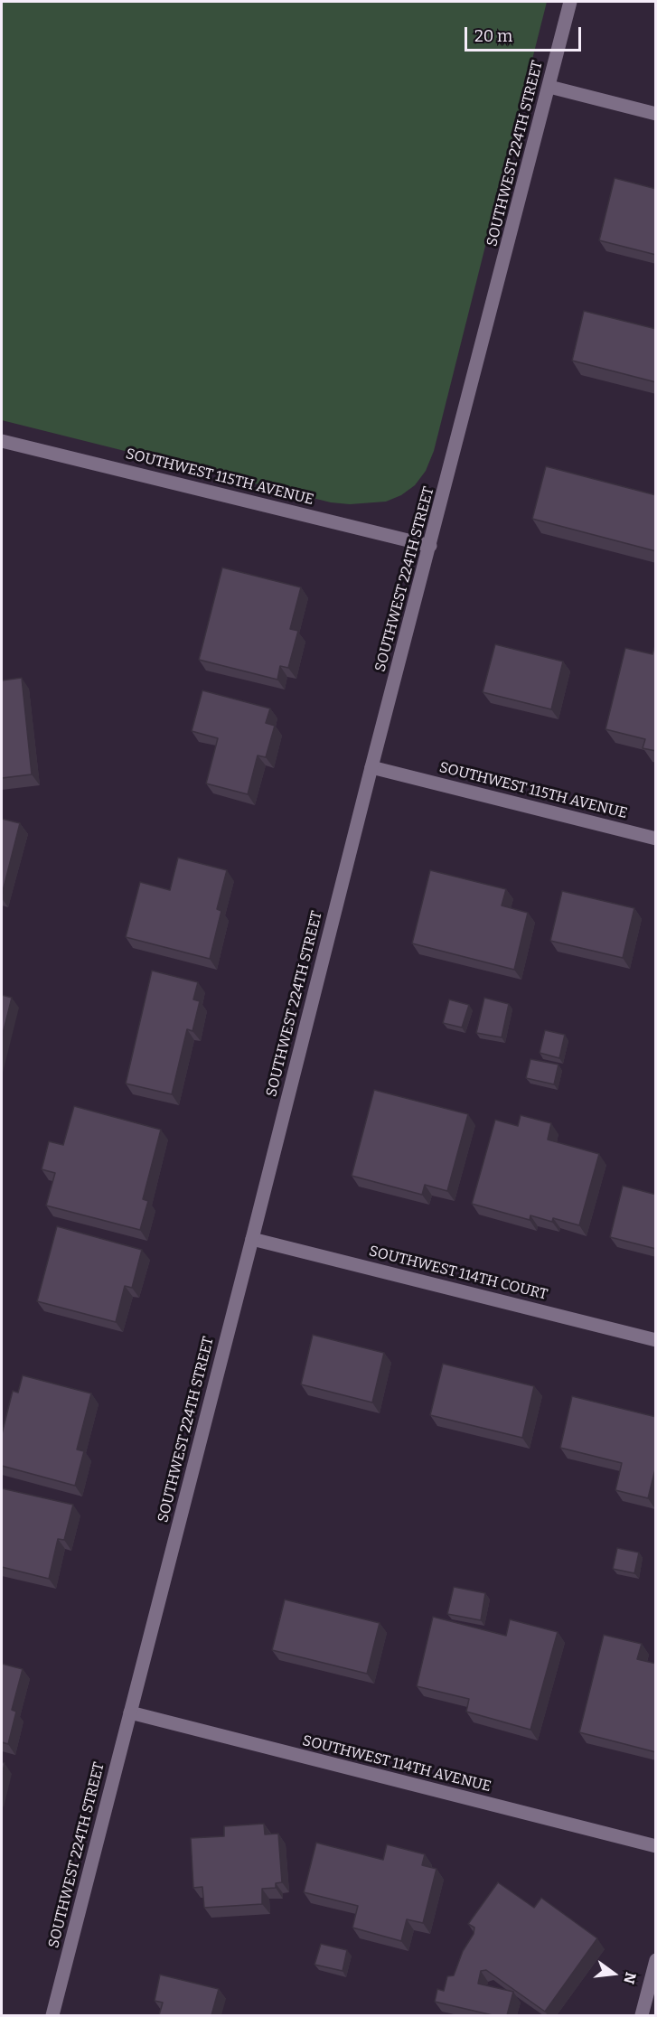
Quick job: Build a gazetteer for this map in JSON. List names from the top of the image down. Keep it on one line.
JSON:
{"streets":{"street":["SOUTHWEST 224TH STREET","SOUTHWEST 115TH AVENUE","SOUTHWEST 114TH COURT","SOUTHWEST 114TH AVENUE"]},"crossings":[["SOUTHWEST 224TH STREET","SOUTHWEST 115TH AVENUE"],["SOUTHWEST 224TH STREET","SOUTHWEST 114TH COURT"],["SOUTHWEST 224TH STREET","SOUTHWEST 114TH AVENUE"]],"scale_bar":"20 m","north":"right"}
